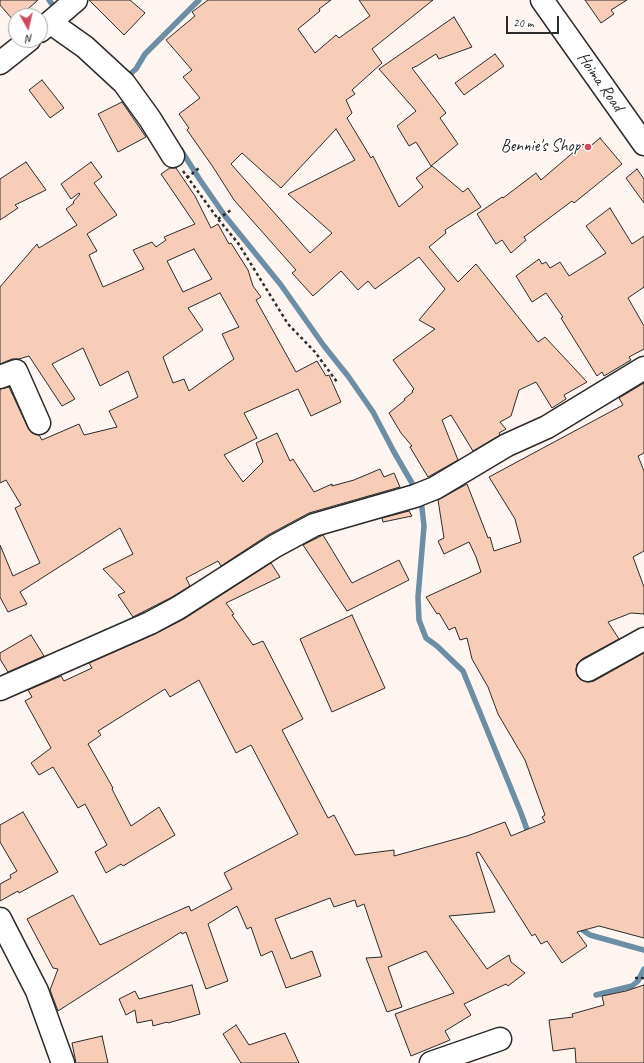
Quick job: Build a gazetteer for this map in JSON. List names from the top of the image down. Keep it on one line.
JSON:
{"streets":{"street":["Hoima Road"]},"places":["Bennie's Shop"],"scale_bar":"20 m","north":"bottom"}
